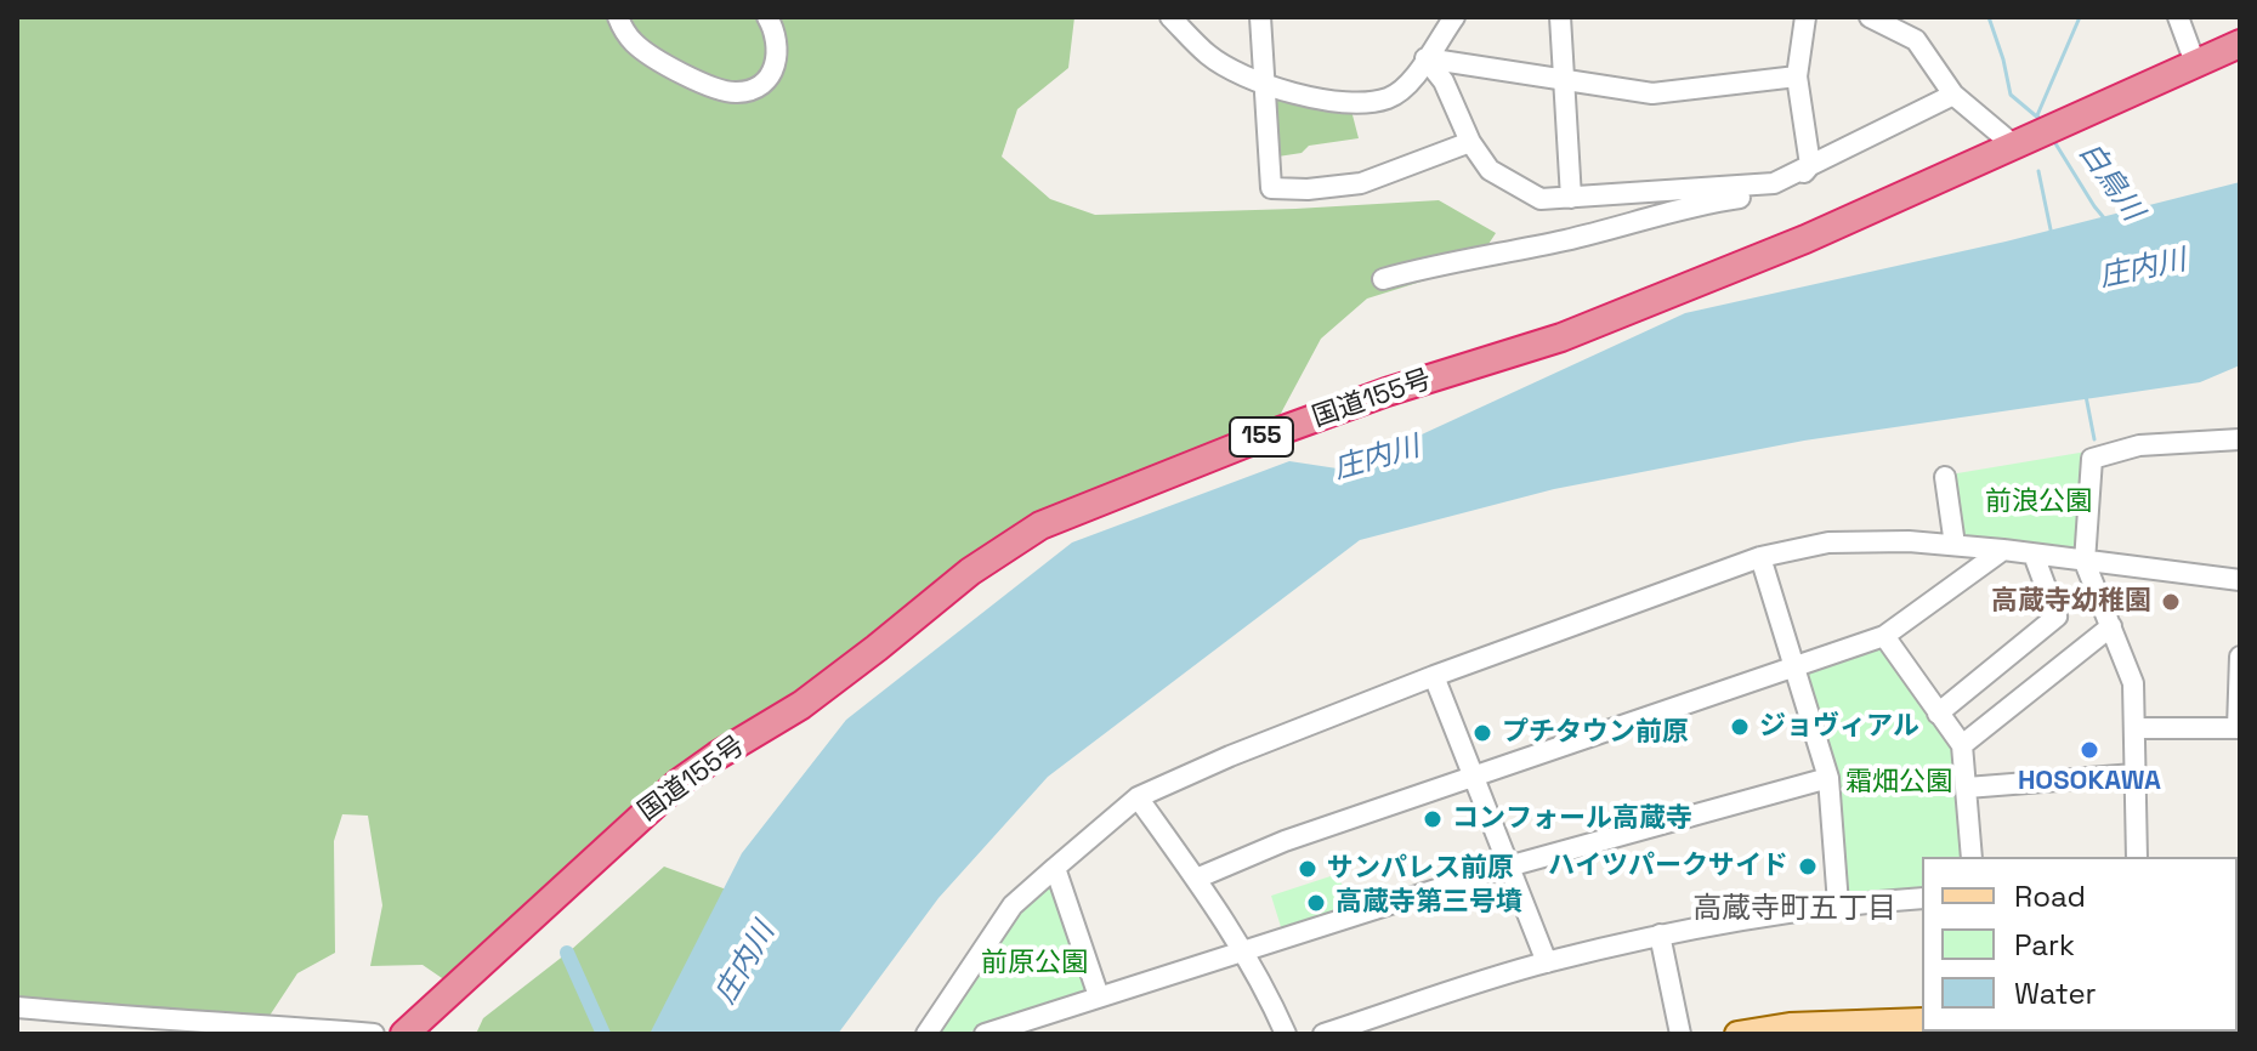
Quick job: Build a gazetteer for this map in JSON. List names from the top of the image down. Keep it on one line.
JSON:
{"streets":{"highway":["国道155号","155"]},"districts":["高蔵寺町五丁目"],"water":["白鳥川","庄内川"],"parks":["前浪公園","霜畑公園","前原公園"],"places":["高蔵寺幼稚園","ジョヴィアル","プチタウン前原","HOSOKAWA","コンフォール高蔵寺","ハイツパークサイド","サンパレス前原","高蔵寺第三号墳"],"legend":["Road","Park","Water"]}
